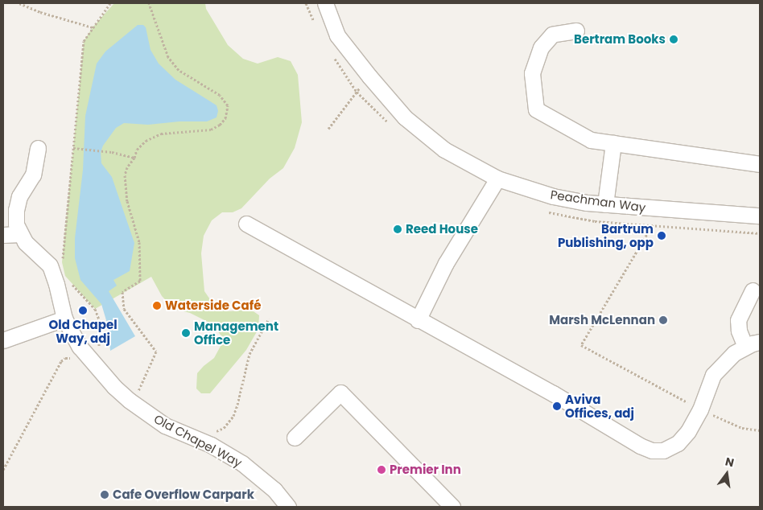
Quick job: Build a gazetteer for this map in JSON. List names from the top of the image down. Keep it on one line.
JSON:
{"streets":{"street":["Peachman Way","Old Chapel Way"]},"places":["Bertram Books","Reed House","Bartrum Publishing, opp","Waterside Café","Old Chapel Way, adj","Marsh McLennan","Management Office","Aviva Offices, adj","Premier Inn","Cafe Overflow Carpark"],"north":"top"}
